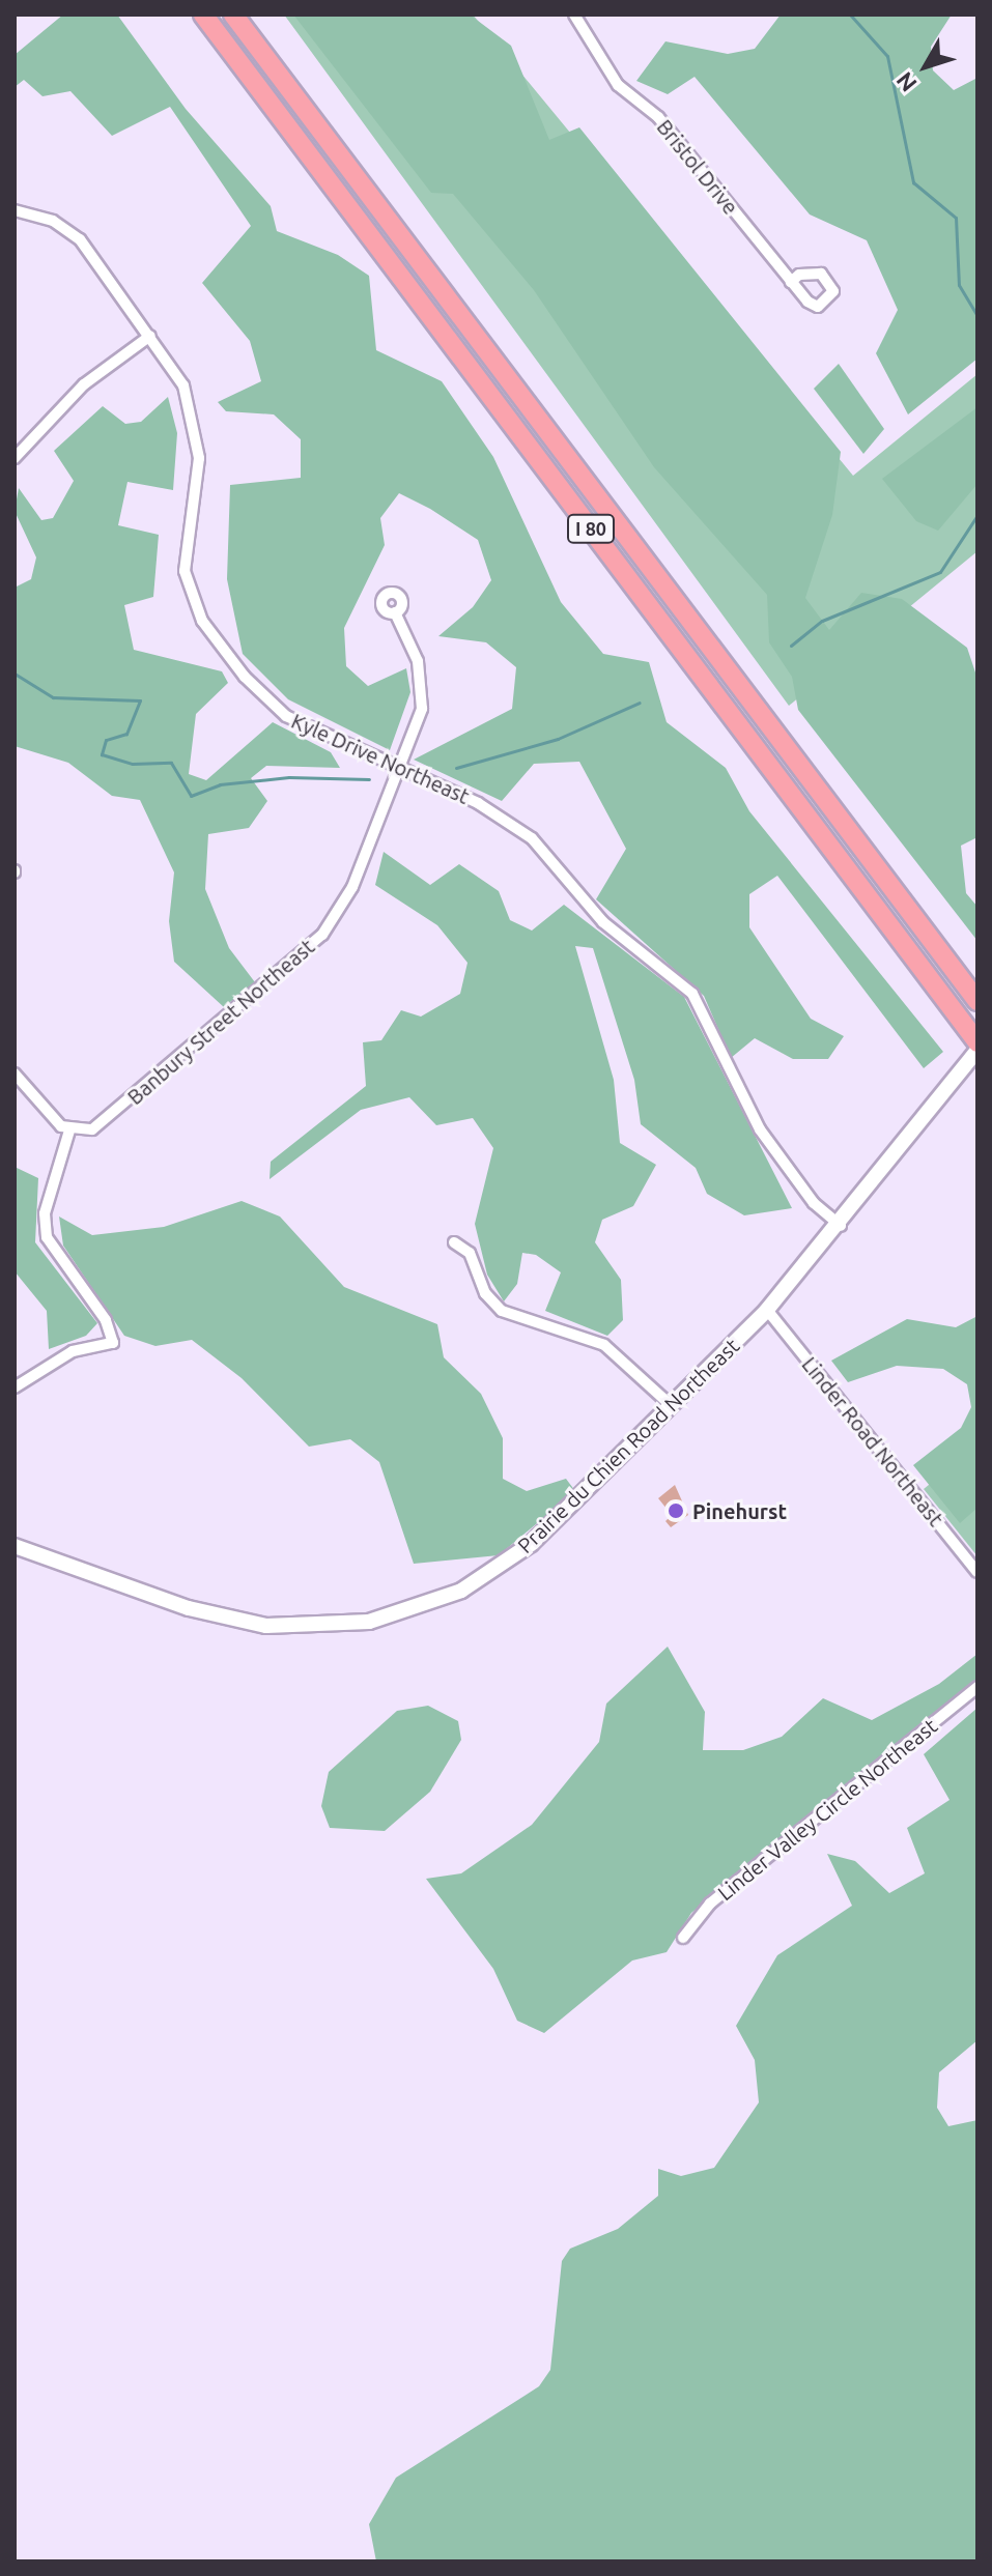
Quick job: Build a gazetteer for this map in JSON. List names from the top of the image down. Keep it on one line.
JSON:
{"streets":{"highway":["I 80"],"street":["Bristol Drive","Kyle Drive Northeast","Banbury Street Northeast","Linder Road Northeast","Prairie du Chien Road Northeast","Linder Valley Circle Northeast"]},"crossings":[["Kyle Drive Northeast","Banbury Street Northeast"],["Kyle Drive Northeast","Prairie du Chien Road Northeast"],["Linder Road Northeast","Prairie du Chien Road Northeast"]],"places":["Pinehurst"],"north":"bottom left"}
